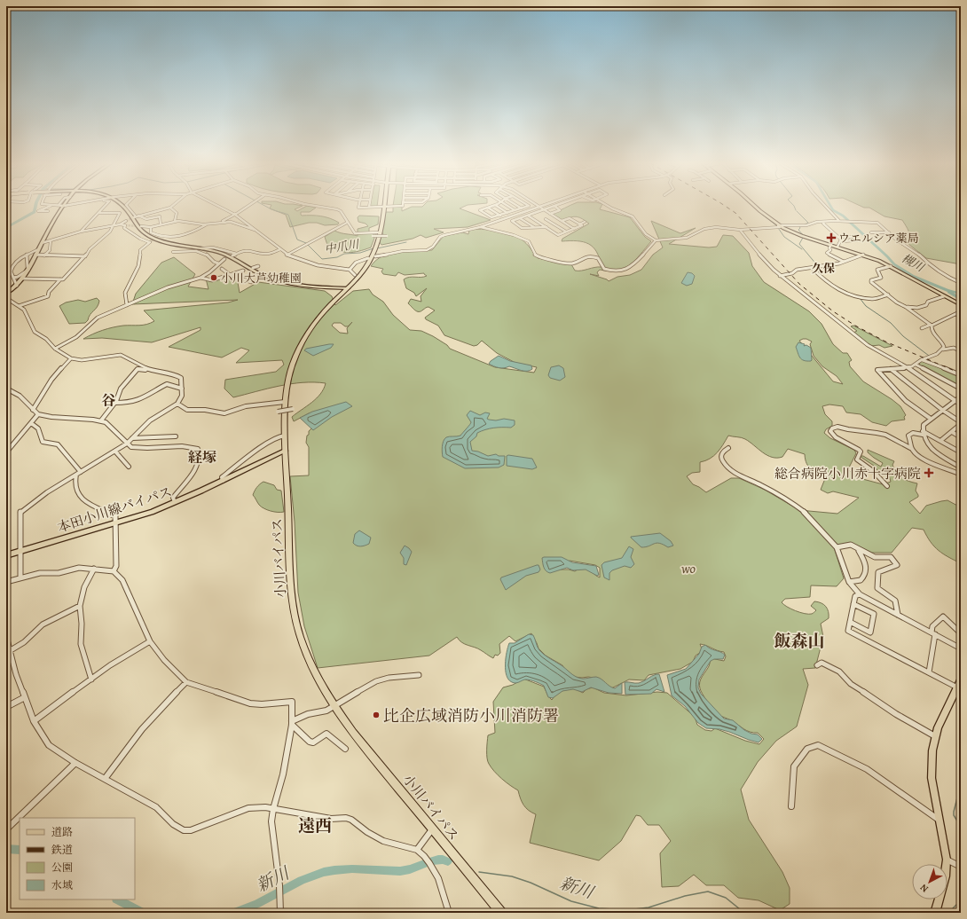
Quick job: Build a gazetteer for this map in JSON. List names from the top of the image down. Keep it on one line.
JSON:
{"streets":{"highway":["小川バイパス"],"main road":["本田小川線バイパス"]},"crossings":[["本田小川線バイパス","小川バイパス"]],"districts":["久保","谷","経塚","飯森山","遠西"],"water":["中爪川","槻川","新川"],"parks":["wo"],"places":{"health":["ウエルシア薬局","総合病院小川赤十字病院"],"other":["小川大芦幼稚園","比企広域消防小川消防署"]},"legend":["道路","鉄道","公園","水域"],"north":"bottom left"}
